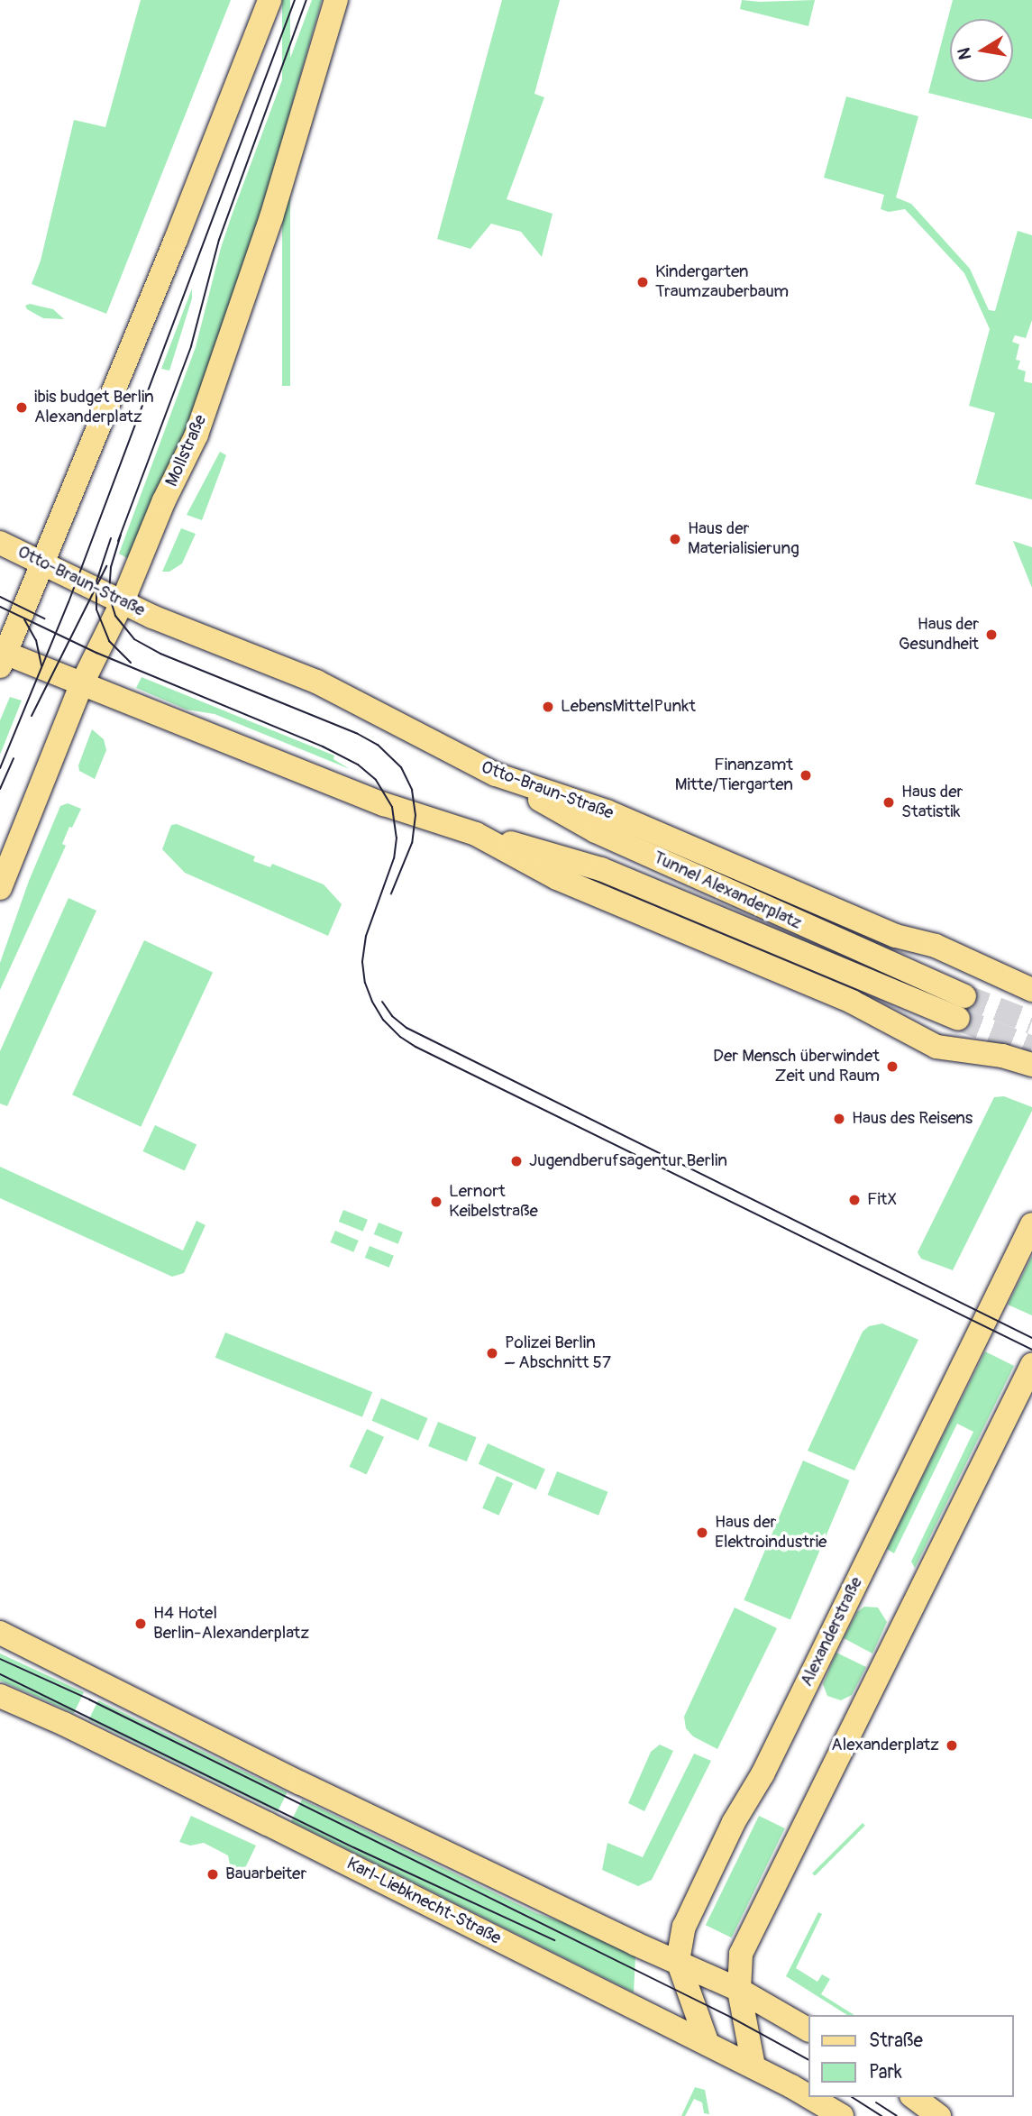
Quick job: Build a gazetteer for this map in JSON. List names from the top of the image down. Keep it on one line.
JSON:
{"streets":{"main road":["Mollstraße","Otto-Braun-Straße","Tunnel Alexanderplatz","Alexanderstraße","Karl-Liebknecht-Straße"]},"crossings":[["Mollstraße","Otto-Braun-Straße"],["Otto-Braun-Straße","Tunnel Alexanderplatz"]],"places":["Kindergarten Traumzauberbaum","ibis budget Berlin Alexanderplatz","Haus der Materialisierung","Haus der Gesundheit","LebensMittelPunkt","Finanzamt Mitte/Tiergarten","Haus der Statistik","Der Mensch überwindet Zeit und Raum","Haus des Reisens","Jugendberufsagentur Berlin","FitX","Lernort Keibelstraße","Polizei Berlin – Abschnitt 57","Haus der Elektroindustrie","H4 Hotel Berlin-Alexanderplatz","Alexanderplatz","Bauarbeiter"],"legend":["Straße","Park"],"north":"left"}
